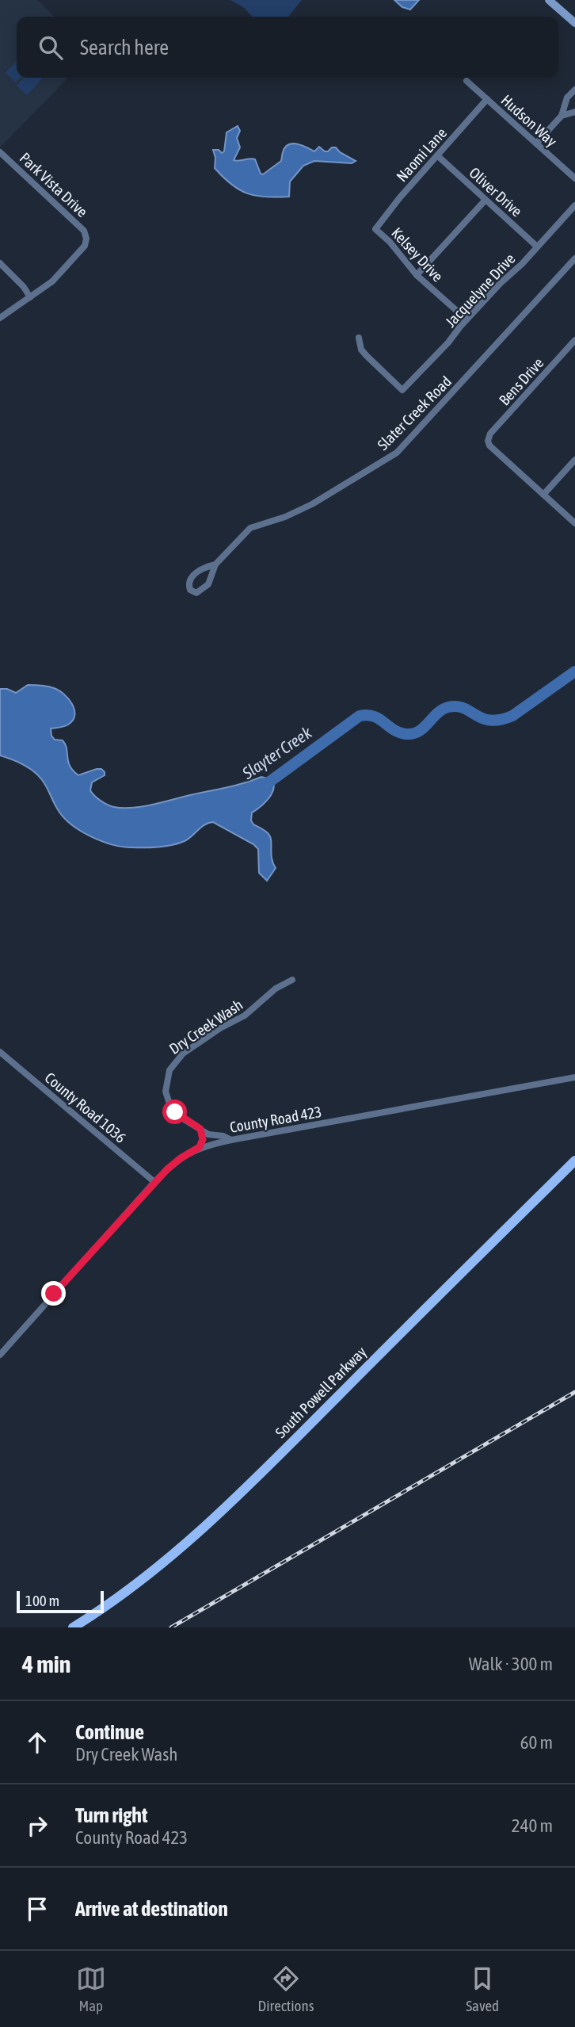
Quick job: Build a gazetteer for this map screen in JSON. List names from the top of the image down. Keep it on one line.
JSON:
{"streets":{"main road":["South Powell Parkway"],"street":["Hudson Way","Naomi Lane","Park Vista Drive","Oliver Drive","Kelsey Drive","Jacquelyne Drive","Bens Drive","Slater Creek Road","Dry Creek Wash","County Road 1036","County Road 423"]},"crossings":[["Hudson Way","Naomi Lane"],["Naomi Lane","Oliver Drive"],["Naomi Lane","Kelsey Drive"],["Oliver Drive","Jacquelyne Drive"],["Kelsey Drive","Jacquelyne Drive"],["Dry Creek Wash","County Road 423"],["County Road 1036","County Road 423"]],"water":["Slayter Creek"],"scale_bar":"100 m","page":{"search":"Search here","scale":"100 m","heading":["4 min","Walk · 300 m"],"list":[["Continue","Dry Creek Wash","60 m"],["Turn right","County Road 423","240 m"],"Arrive at destination"],"nav":["Map","Directions","Saved"]}}
